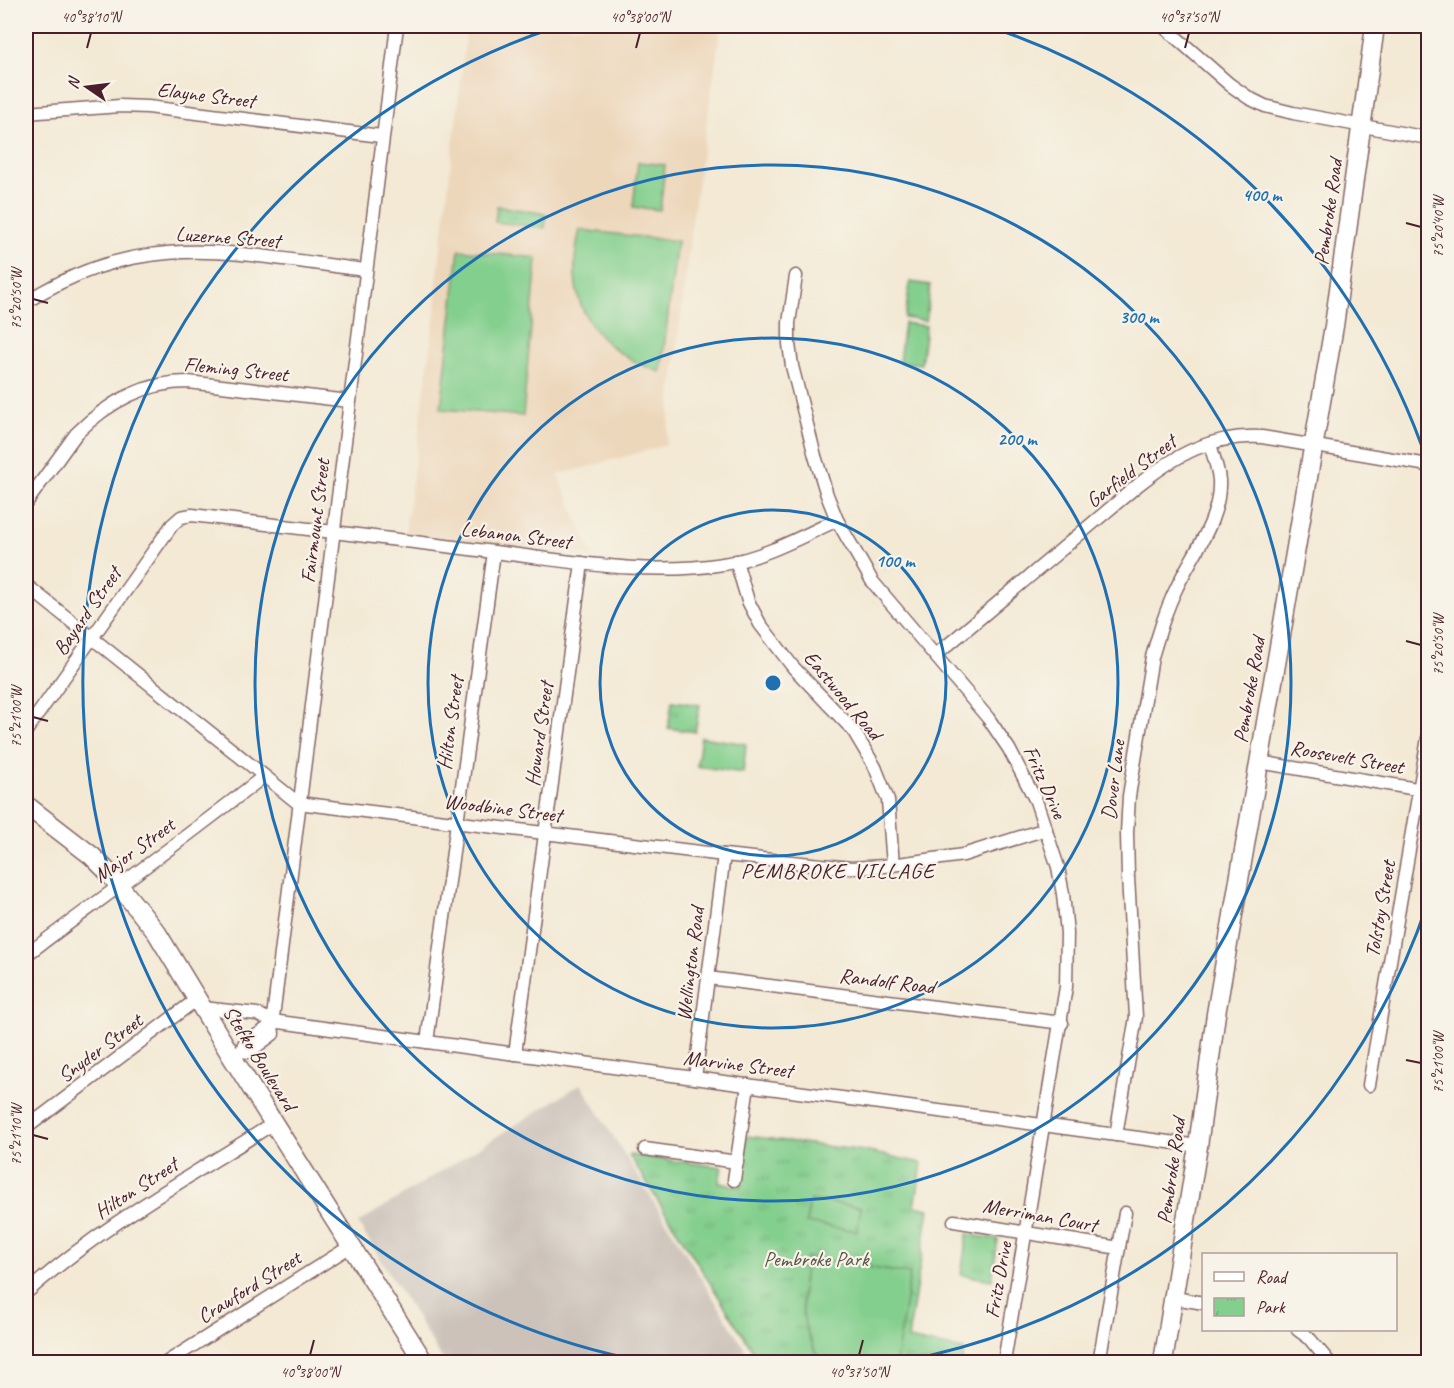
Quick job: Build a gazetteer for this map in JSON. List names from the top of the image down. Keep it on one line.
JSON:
{"streets":{"main road":["Pembroke Road","Stefko Boulevard"],"street":["Elayne Street","Luzerne Street","Fleming Street","Garfield Street","Fairmount Street","Lebanon Street","Bayard Street","Eastwood Road","Hilton Street","Howard Street","Roosevelt Street","Dover Lane","Fritz Drive","Woodbine Street","Major Street","Tolstoy Street","Wellington Road","Randolf Road","Snyder Street","Marvine Street","Merriman Court","Crawford Street"]},"crossings":[["Elayne Street","Fairmount Street"],["Pembroke Road","Garfield Street"],["Pembroke Road","Roosevelt Street"],["Pembroke Road","Marvine Street"],["Luzerne Street","Fairmount Street"],["Fleming Street","Fairmount Street"],["Garfield Street","Dover Lane"],["Garfield Street","Fritz Drive"],["Fairmount Street","Lebanon Street"],["Fairmount Street","Woodbine Street"],["Fairmount Street","Marvine Street"],["Lebanon Street","Bayard Street"],["Lebanon Street","Eastwood Road"],["Lebanon Street","Hilton Street"],["Lebanon Street","Howard Street"],["Lebanon Street","Fritz Drive"],["Eastwood Road","Woodbine Street"],["Hilton Street","Woodbine Street"],["Hilton Street","Stefko Boulevard"],["Hilton Street","Marvine Street"],["Howard Street","Woodbine Street"],["Howard Street","Marvine Street"],["Roosevelt Street","Tolstoy Street"],["Dover Lane","Marvine Street"],["Fritz Drive","Woodbine Street"],["Fritz Drive","Randolf Road"],["Fritz Drive","Marvine Street"],["Fritz Drive","Merriman Court"],["Woodbine Street","Wellington Road"],["Major Street","Stefko Boulevard"],["Wellington Road","Randolf Road"],["Wellington Road","Marvine Street"],["Snyder Street","Stefko Boulevard"],["Snyder Street","Marvine Street"],["Stefko Boulevard","Marvine Street"],["Stefko Boulevard","Crawford Street"]],"districts":["PEMBROKE VILLAGE"],"parks":["Pembroke Park"],"legend":["Road","Park"],"north":"left","coordinates":["40°38'10\"N","40°38'00\"N","40°37'50\"N","75°20'40\"W","75°20'50\"W","75°21'00\"W","75°21'10\"W"],"rings":["400 m","300 m","200 m","100 m"]}
